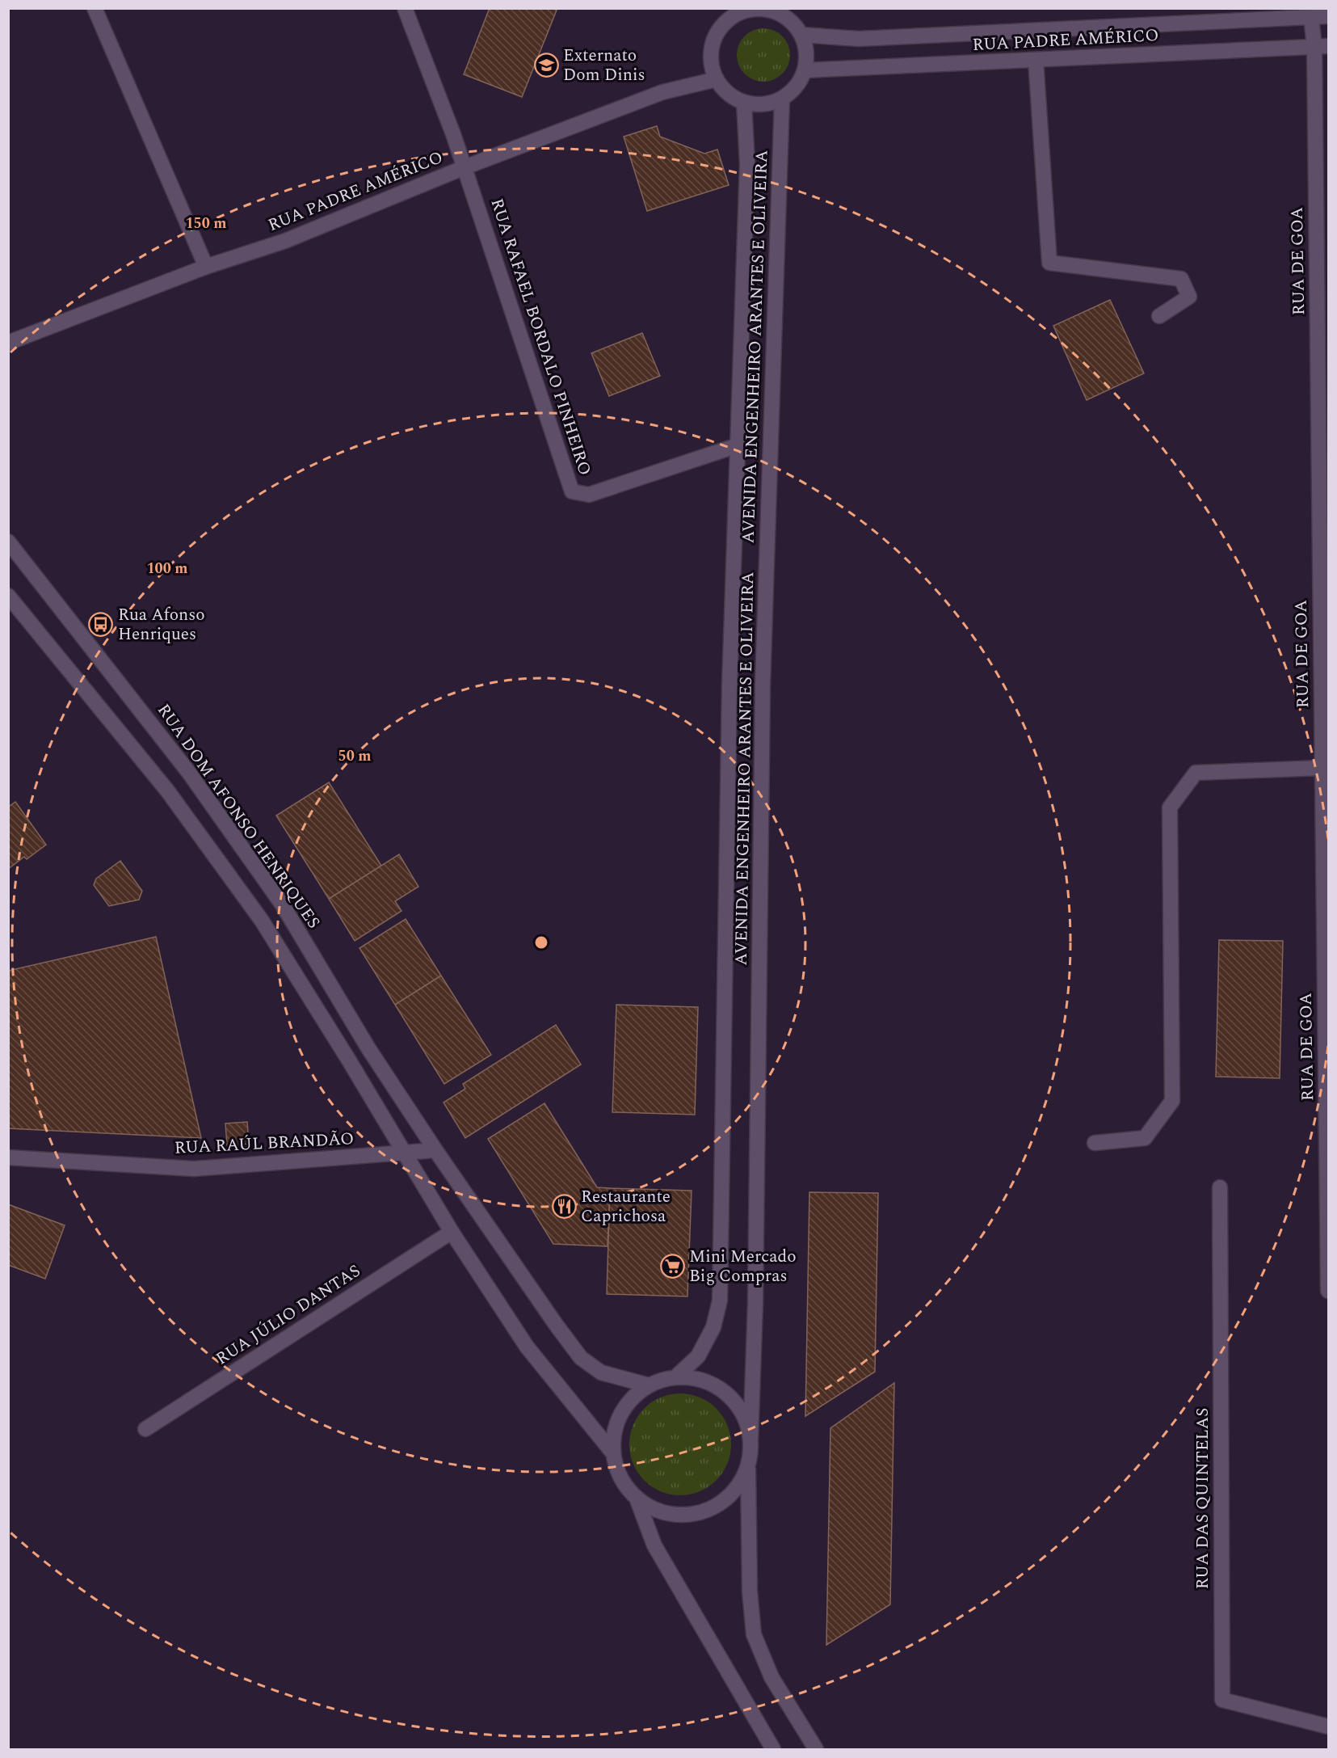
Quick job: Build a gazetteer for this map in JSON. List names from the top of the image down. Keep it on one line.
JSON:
{"streets":{"street":["RUA PADRE AMÉRICO","RUA DE GOA","RUA RAFAEL BORDALO PINHEIRO","AVENIDA ENGENHEIRO ARANTES E OLIVEIRA","RUA DOM AFONSO HENRIQUES","RUA RAÚL BRANDÃO","RUA JÚLIO DANTAS","RUA DAS QUINTELAS"]},"crossings":[["RUA PADRE AMÉRICO","RUA DE GOA"],["RUA PADRE AMÉRICO","RUA RAFAEL BORDALO PINHEIRO"],["RUA PADRE AMÉRICO","AVENIDA ENGENHEIRO ARANTES E OLIVEIRA"],["RUA RAFAEL BORDALO PINHEIRO","AVENIDA ENGENHEIRO ARANTES E OLIVEIRA"],["AVENIDA ENGENHEIRO ARANTES E OLIVEIRA","RUA DOM AFONSO HENRIQUES"]],"places":{"school or university":["Externato Dom Dinis"],"bus stop":["Rua Afonso Henriques"],"restaurant":["Restaurante Caprichosa"],"supermarket":["Mini Mercado Big Compras"]},"rings":["150 m","100 m","50 m"]}
